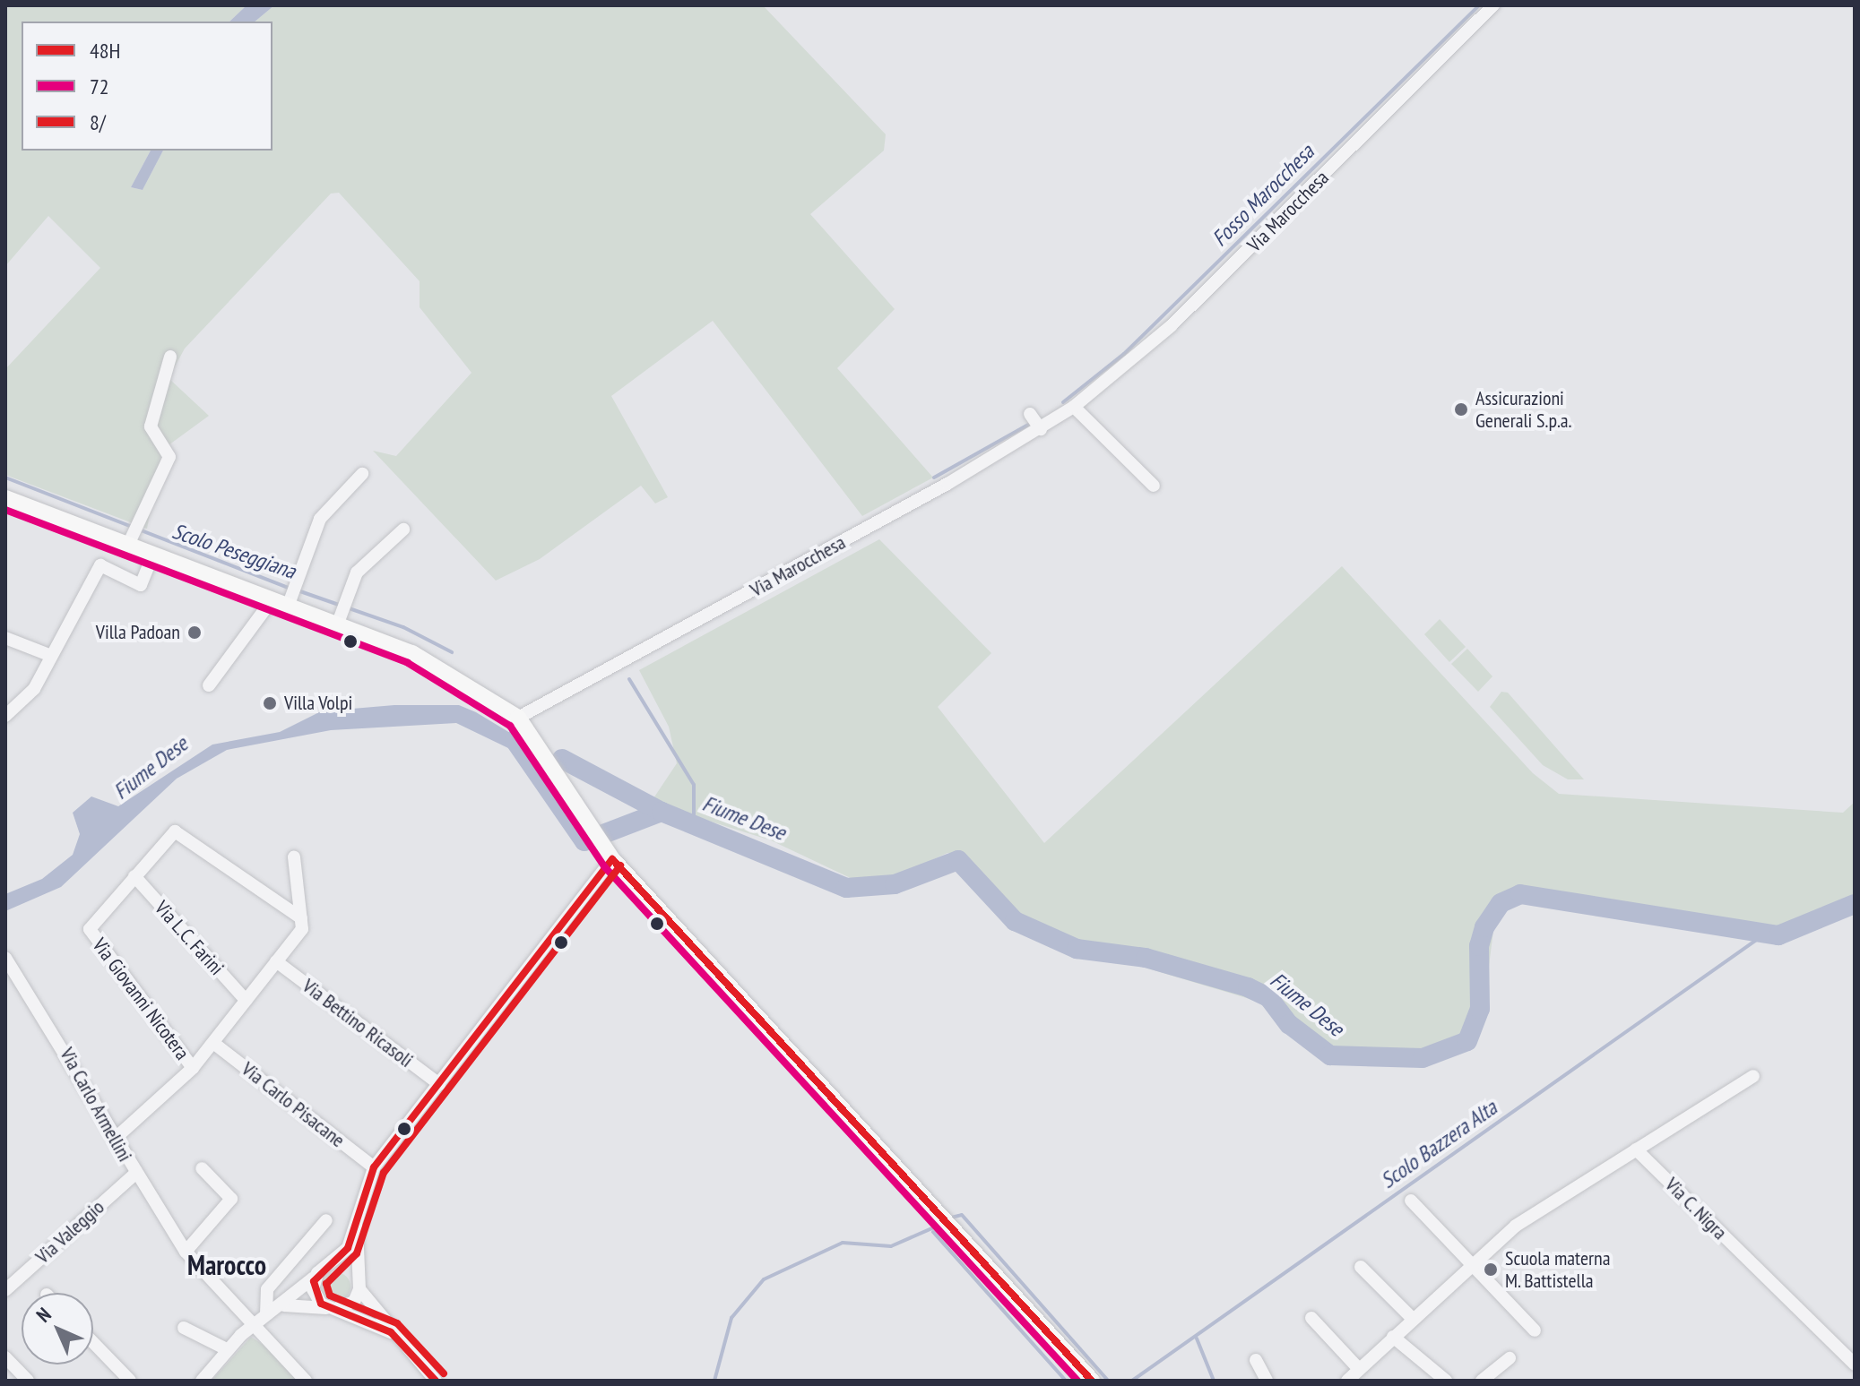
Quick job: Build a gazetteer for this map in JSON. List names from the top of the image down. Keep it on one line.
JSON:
{"streets":{"street":["Via Marocchesa","Via L.C. Farini","Via Giovanni Nicotera","Via Bettino Ricasoli","Via Carlo Armellini","Via Carlo Pisacane","Via C. Nigra","Via Valeggio"]},"crossings":[["Via L.C. Farini","Via Giovanni Nicotera"],["Via Carlo Armellini","Via Valeggio"]],"districts":["Marocco"],"water":["Fosso Marocchesa","Scolo Peseggiana","Fiume Dese","Scolo Bazzera Alta"],"places":["Assicurazioni Generali S.p.a.","Villa Padoan","Villa Volpi","Scuola materna M. Battistella"],"lines":["transit line 72","transit line 48H","transit line 8/"],"legend":["48H","72","8/"],"north":"top left"}
